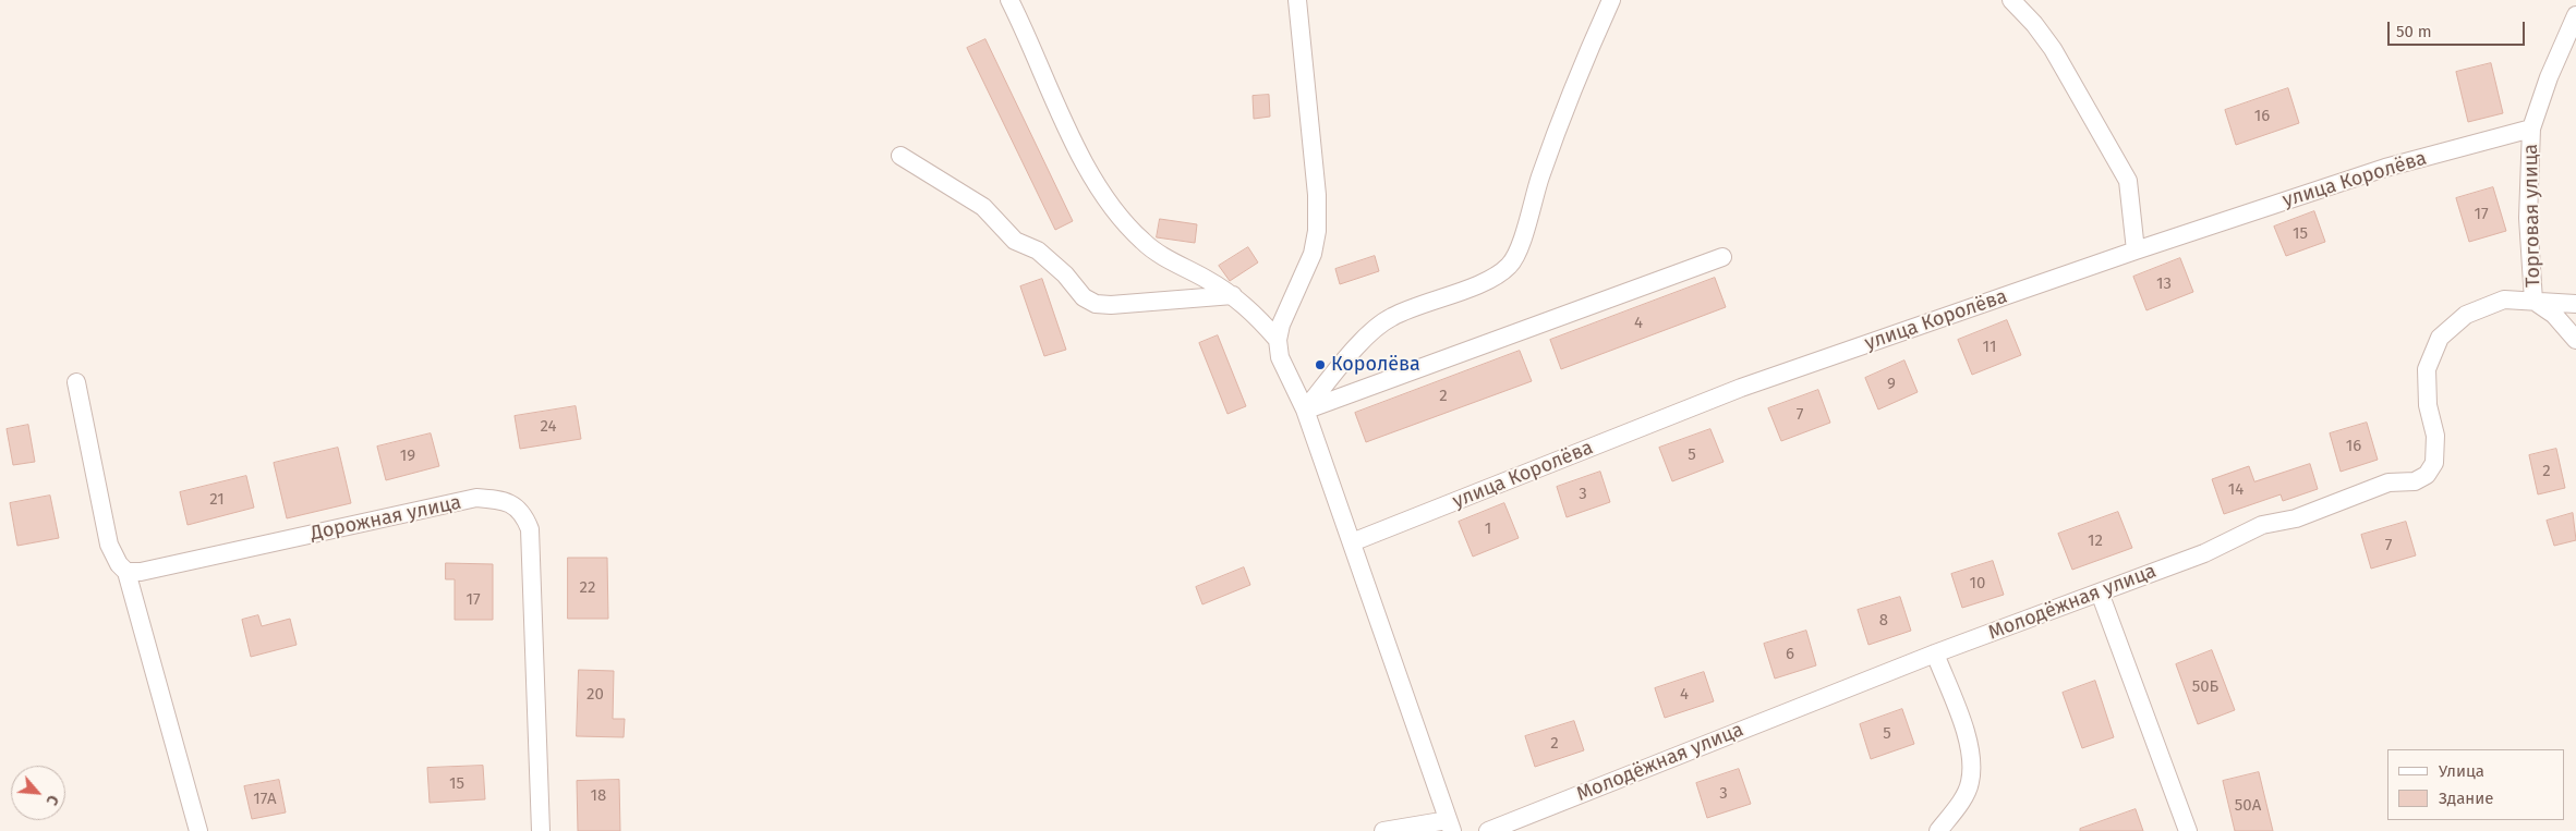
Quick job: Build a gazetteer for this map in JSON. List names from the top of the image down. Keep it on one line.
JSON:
{"streets":{"street":["улица Королёва","Торговая улица","Дорожная улица","Молодёжная улица"]},"crossings":[["улица Королёва","Торговая улица"],["Торговая улица","Молодёжная улица"]],"places":["Королёва"],"house_numbers":["16","17","15","13","4","11","9","2","7","24","16","5","19","2","14","3","21","1","12","7","10","22","17","8","6","50Б","20","4","5","2","15","3","18","17А","50А"],"legend":["Улица","Здание"],"scale_bar":"50 m","north":"bottom right"}
